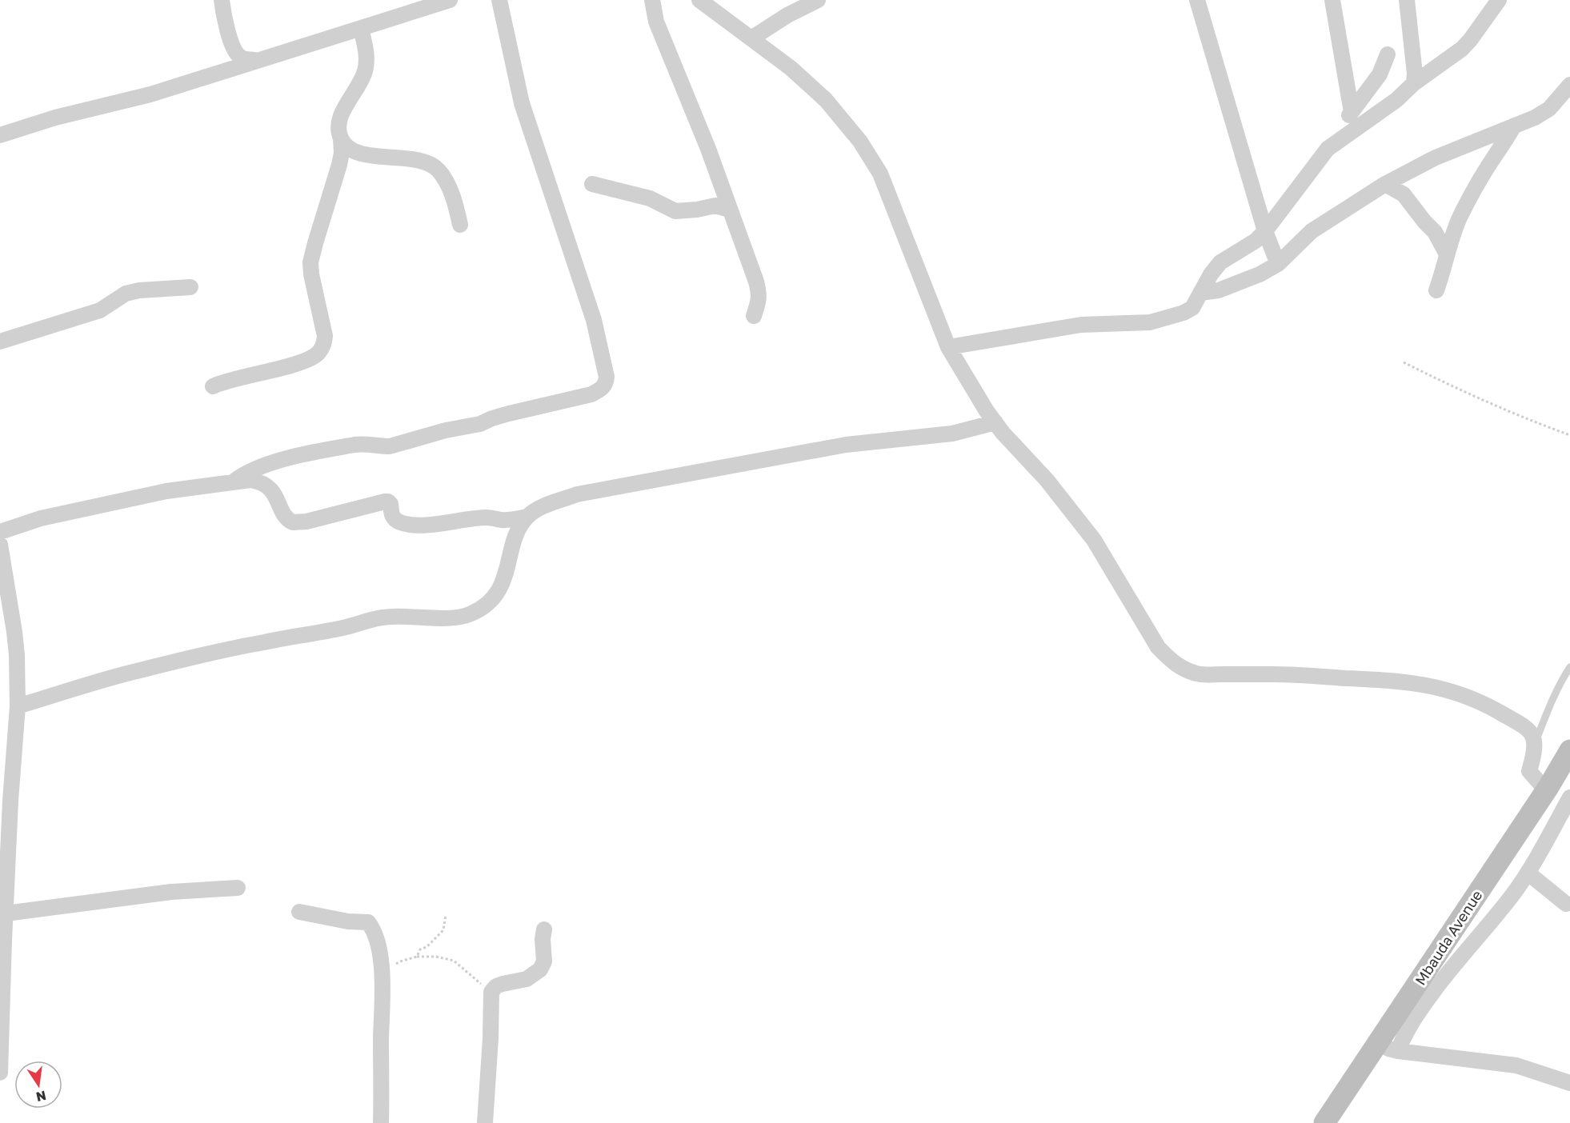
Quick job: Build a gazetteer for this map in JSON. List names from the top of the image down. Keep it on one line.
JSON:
{"streets":{"street":["Mbauda Avenue"]},"north":"bottom"}
